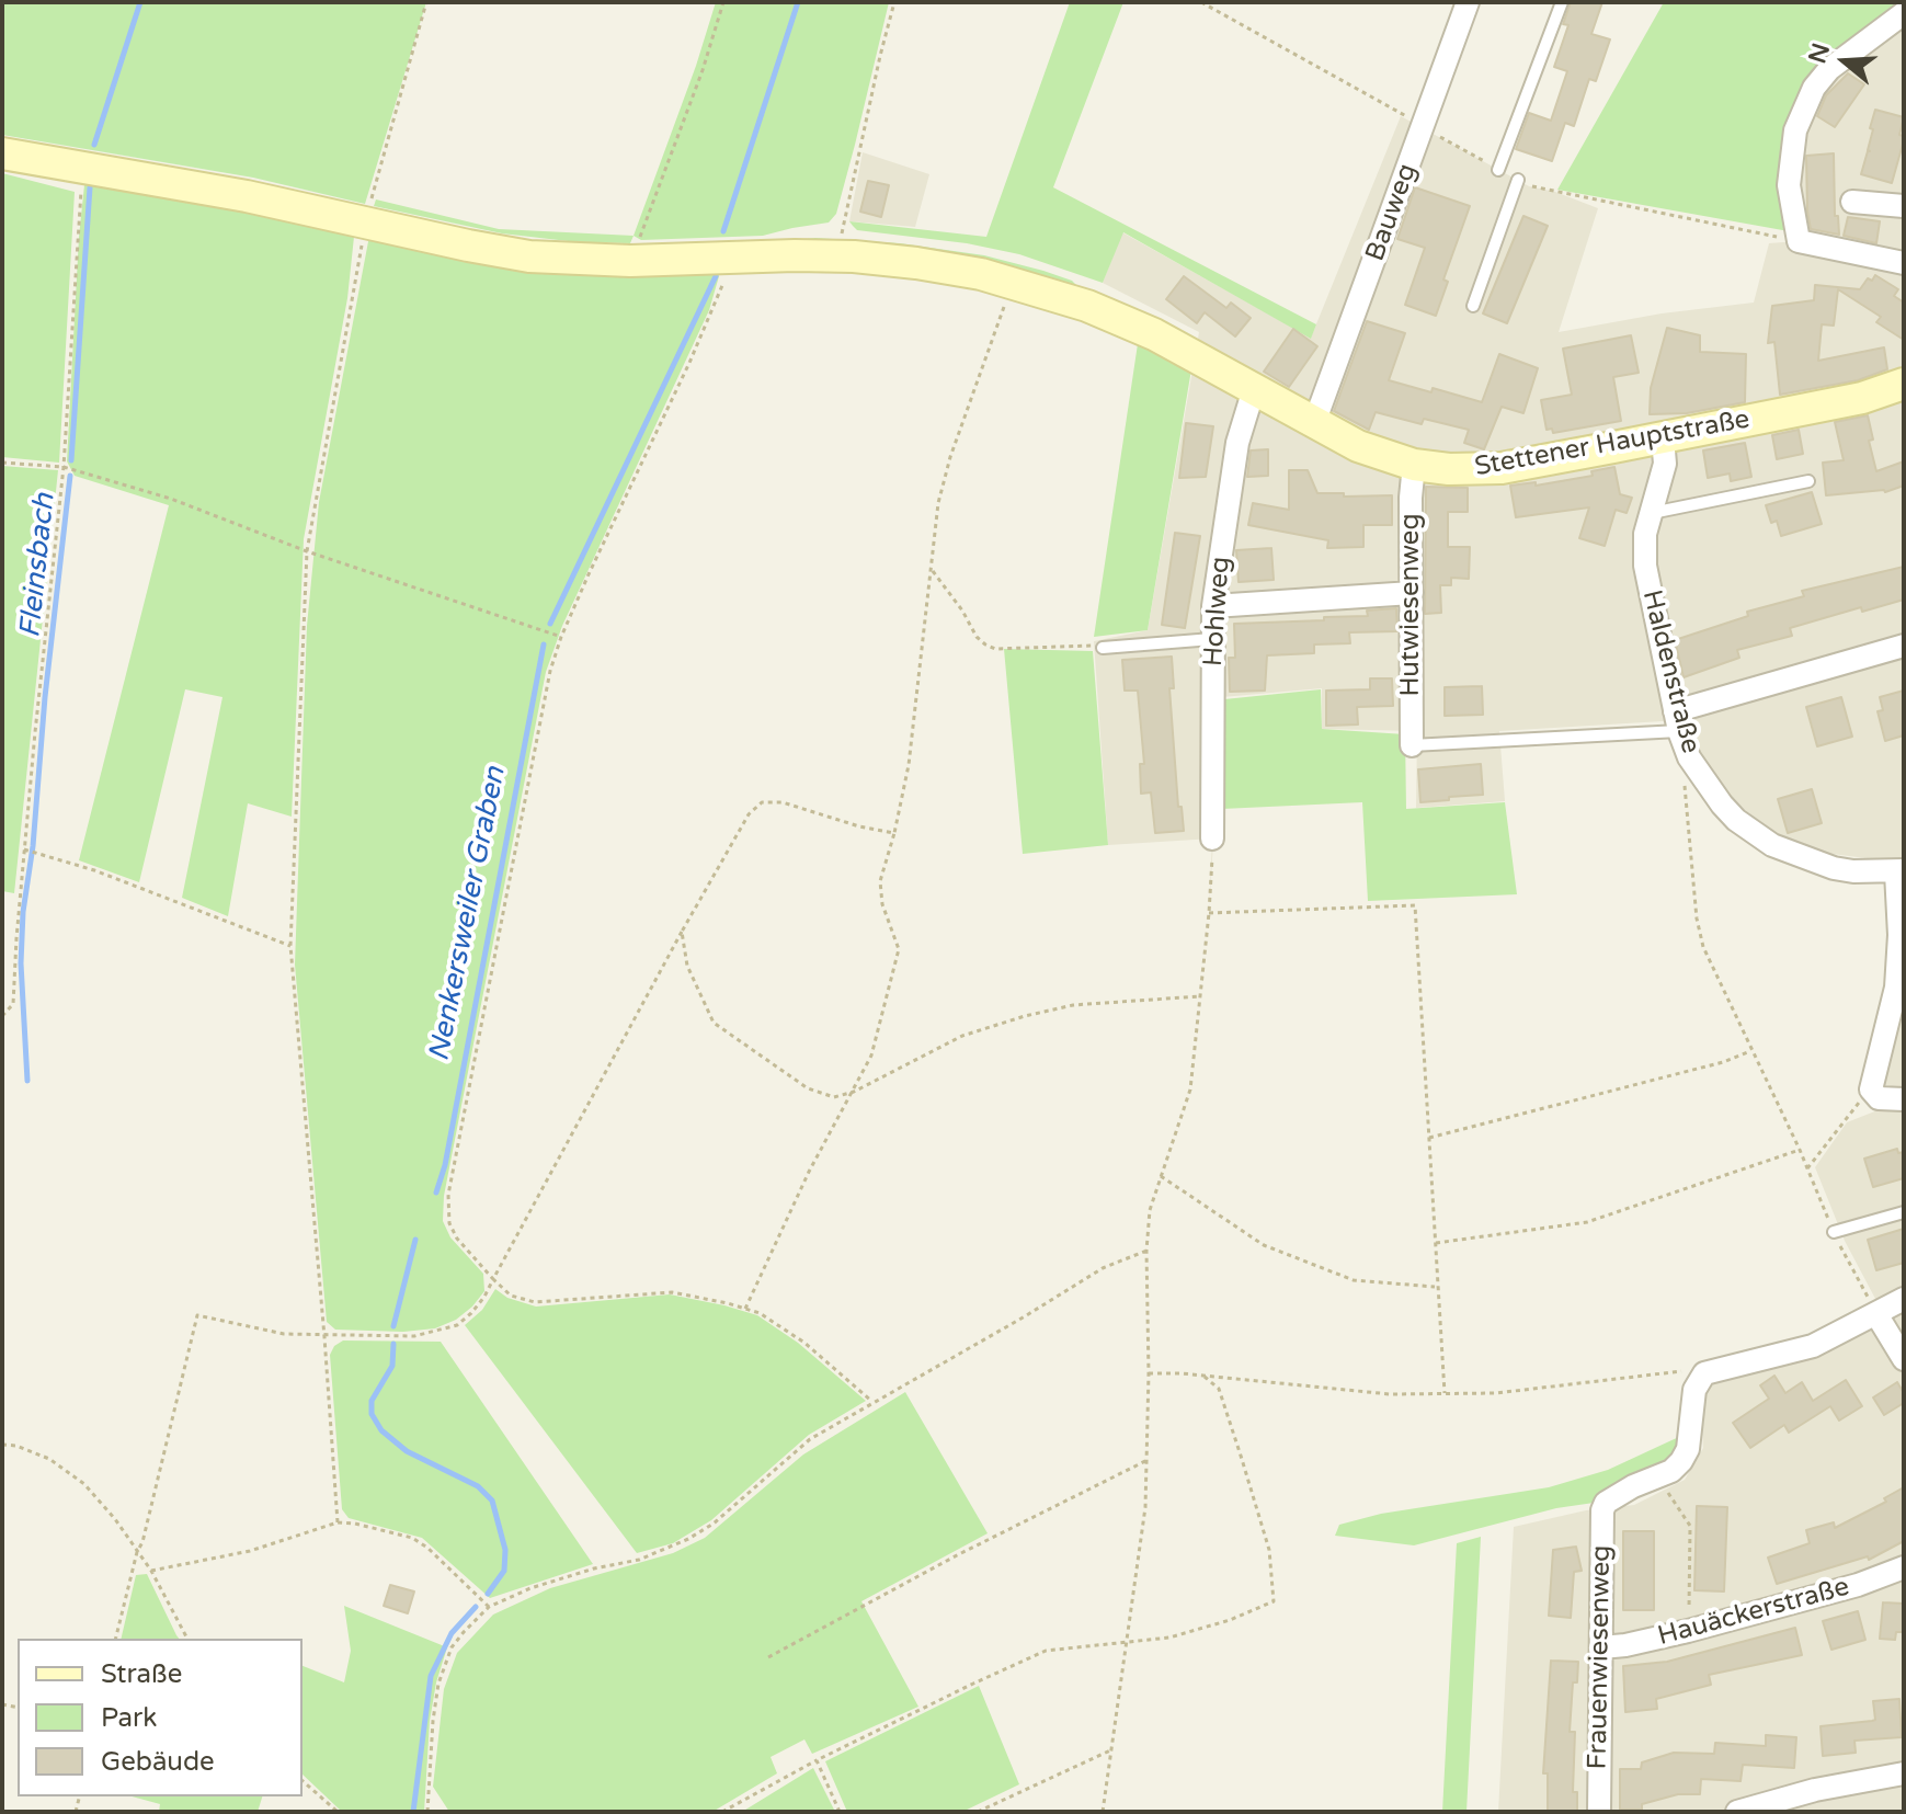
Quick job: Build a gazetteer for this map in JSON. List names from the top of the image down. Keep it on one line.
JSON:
{"streets":{"street":["Bauweg","Stettener Hauptstraße","Hutwiesenweg","Hohlweg","Haldenstraße","Hauäckerstraße","Frauenwiesenweg"]},"crossings":[["Bauweg","Stettener Hauptstraße"],["Stettener Hauptstraße","Hutwiesenweg"],["Stettener Hauptstraße","Hohlweg"],["Stettener Hauptstraße","Haldenstraße"],["Hauäckerstraße","Frauenwiesenweg"]],"water":["Fleinsbach","Nenkersweiler Graben"],"legend":["Straße","Park","Gebäude"],"north":"left"}
